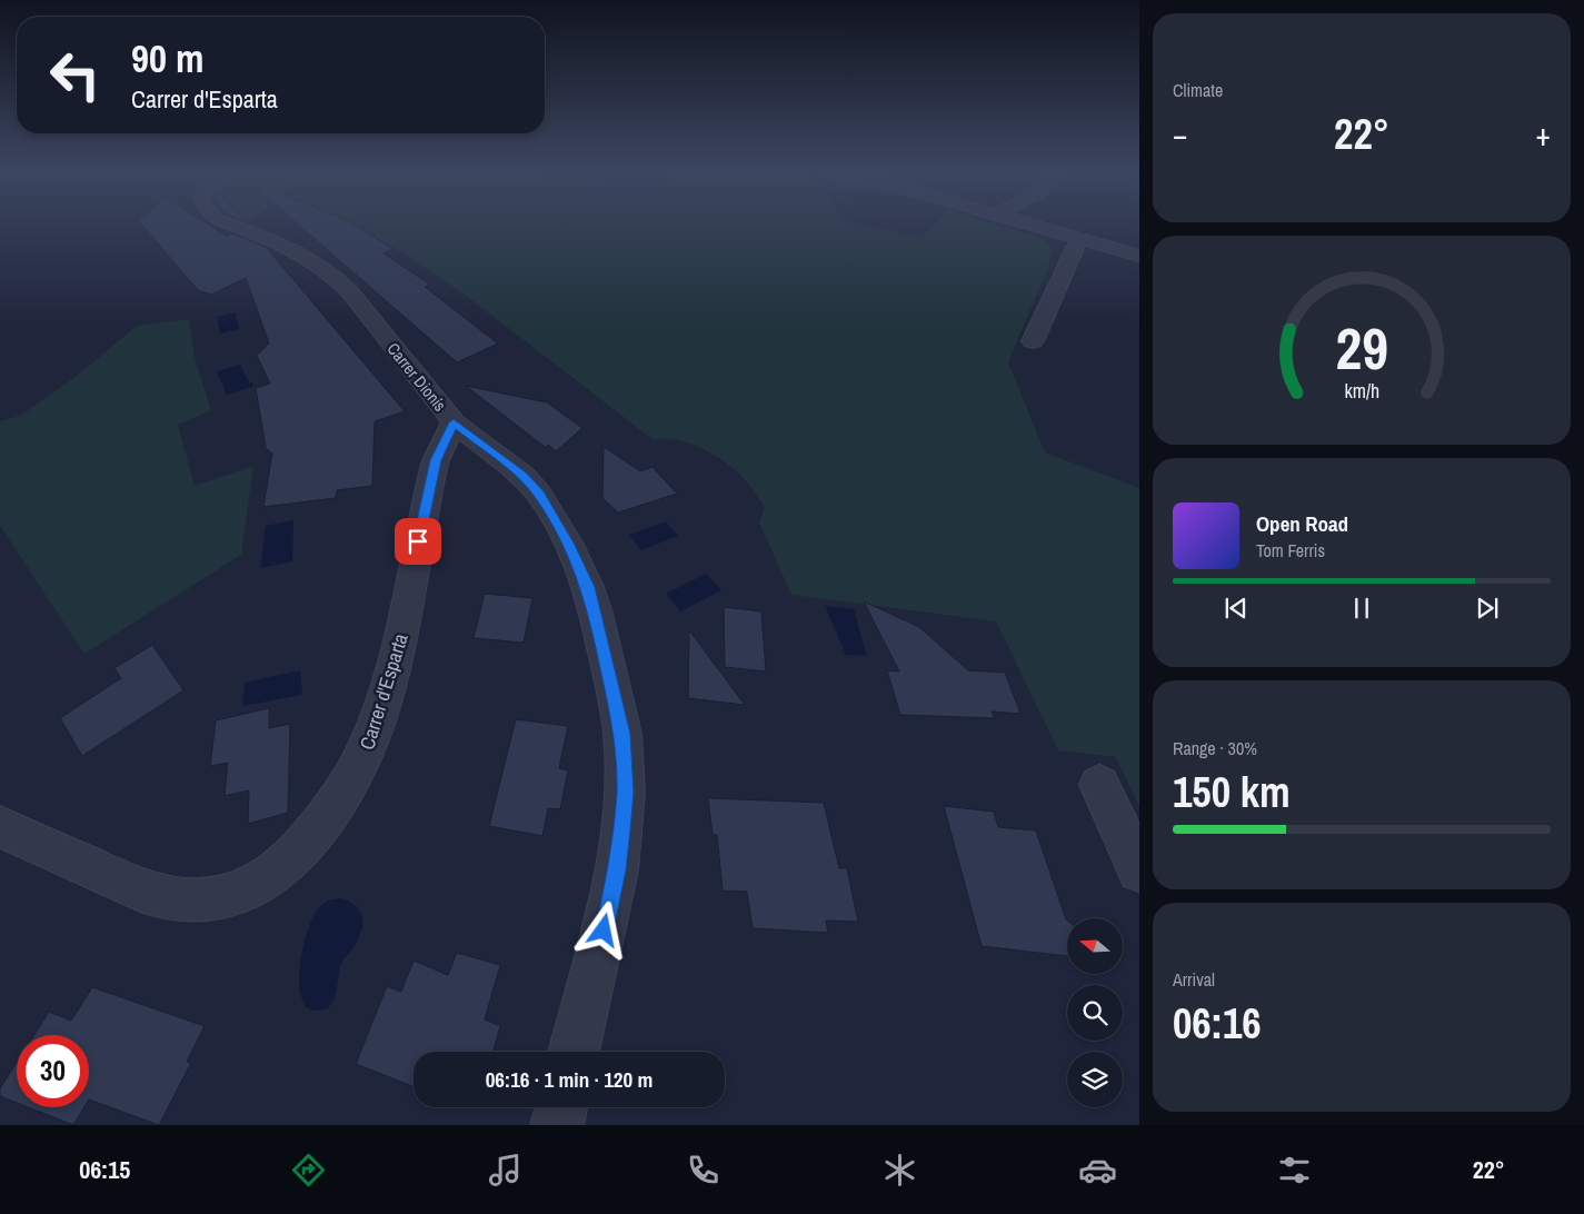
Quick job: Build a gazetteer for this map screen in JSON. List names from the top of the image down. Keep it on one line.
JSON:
{"streets":{"street":["Carrer Dionís","Carrer d'Esparta"]},"crossings":[["Carrer Dionís","Carrer d'Esparta"]],"north":"left","page":{"tile":["Climate",["Range · 30%","150 km"],["Arrival","06:16"]],"turn":["90 m","Carrer d'Esparta"],"heat":["−","22°","+"],"song":["Open Road","Tom Ferris"],"limit":"30","trip":"06:16 · 1 min · 120 m","tabs":["06:15","22°"],"gauge":["29","km/h"]}}
